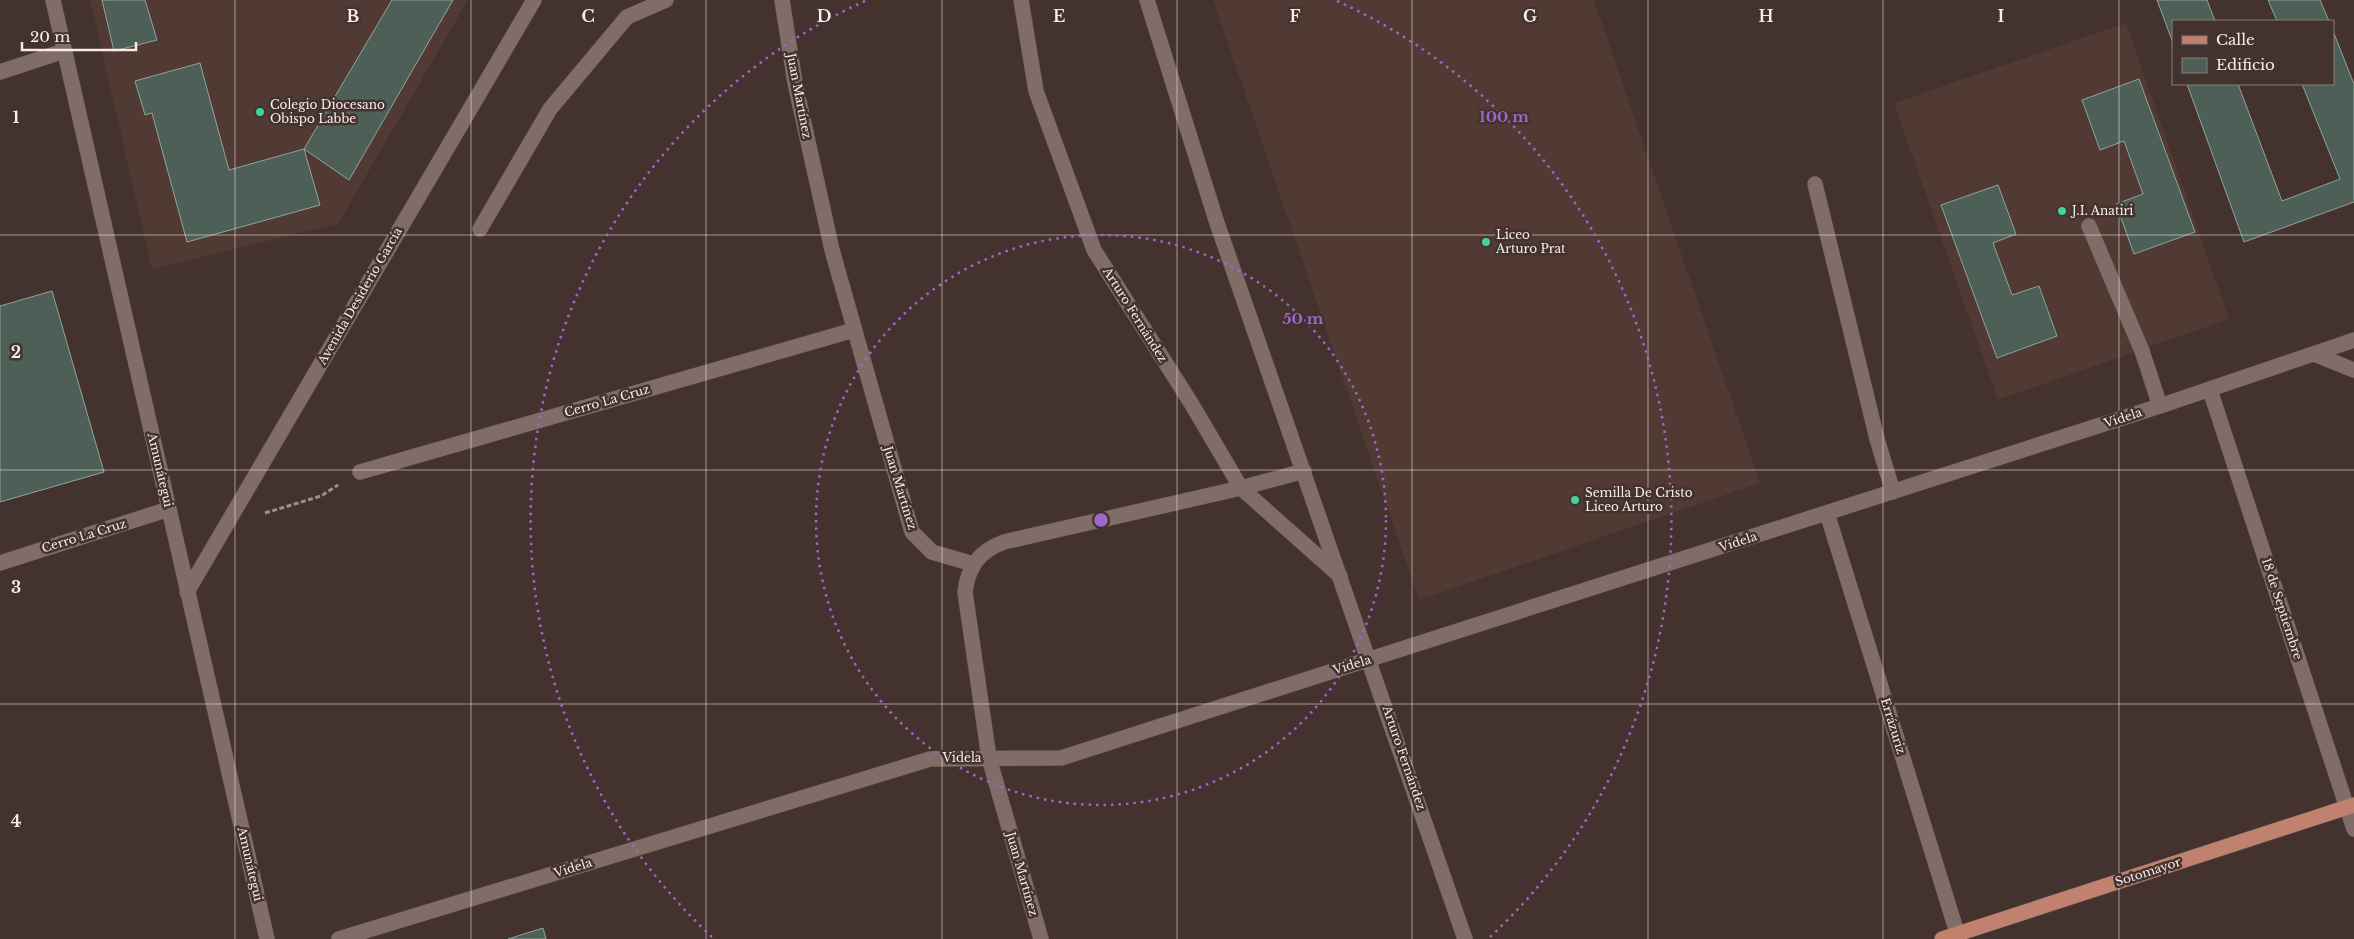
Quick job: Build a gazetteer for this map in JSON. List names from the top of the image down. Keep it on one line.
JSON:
{"streets":{"main road":["Sotomayor"],"street":["Juan Martínez","Avenida Desiderio García","Arturo Fernández","Cerro La Cruz","Videla","Amunátegui","18 de Septiembre","Errázuriz"]},"crossings":[["Juan Martínez","Cerro La Cruz"],["Juan Martínez","Videla"],["Avenida Desiderio García","Amunátegui"],["Arturo Fernández","Videla"],["Cerro La Cruz","Amunátegui"],["Videla","18 de Septiembre"],["Videla","Errázuriz"],["18 de Septiembre","Sotomayor"],["Errázuriz","Sotomayor"]],"places":["Colegio Diocesano Obispo Labbe","J.I. Anatiri","Liceo Arturo Prat","Semilla De Cristo Liceo Arturo"],"legend":["Calle","Edificio"],"scale_bar":"20 m","grid":{"columns":["B","C","D","E","F","G","H","I"],"rows":["1","2","3","4"]},"rings":["100 m","50 m"]}
